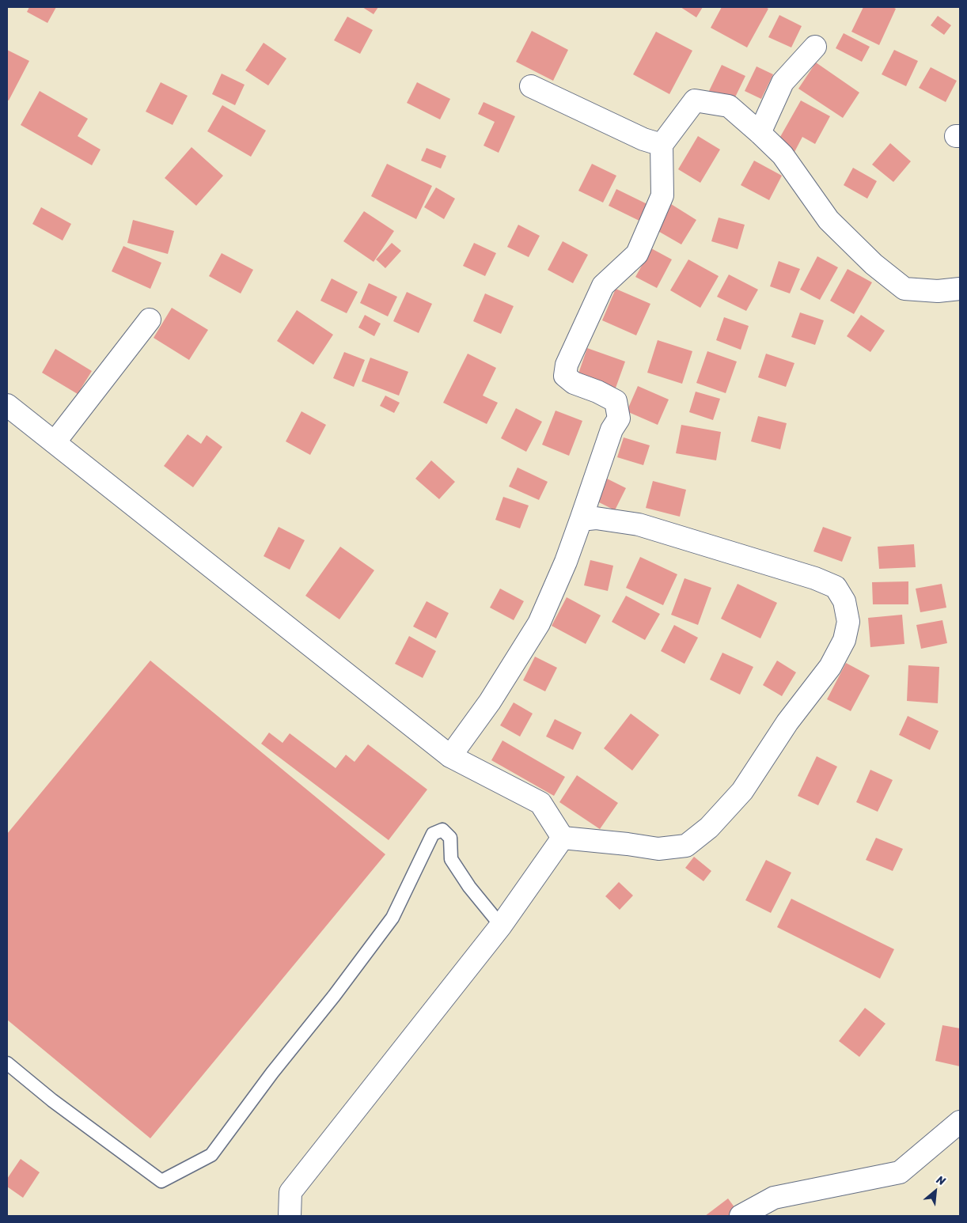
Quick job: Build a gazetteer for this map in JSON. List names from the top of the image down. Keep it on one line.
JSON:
{"north":"top right"}
